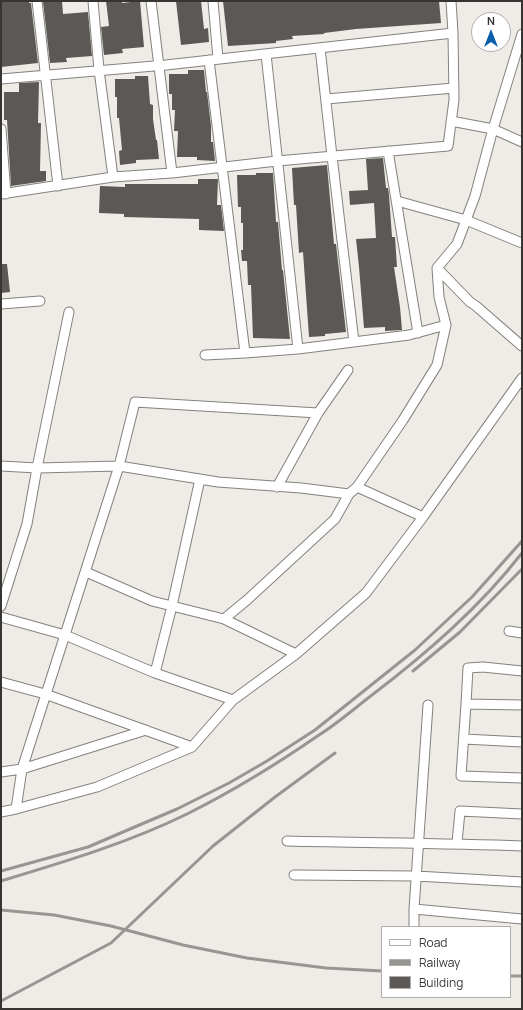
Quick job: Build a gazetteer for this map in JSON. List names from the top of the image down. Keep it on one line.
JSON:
{"legend":["Road","Railway","Building"],"north":"top"}
